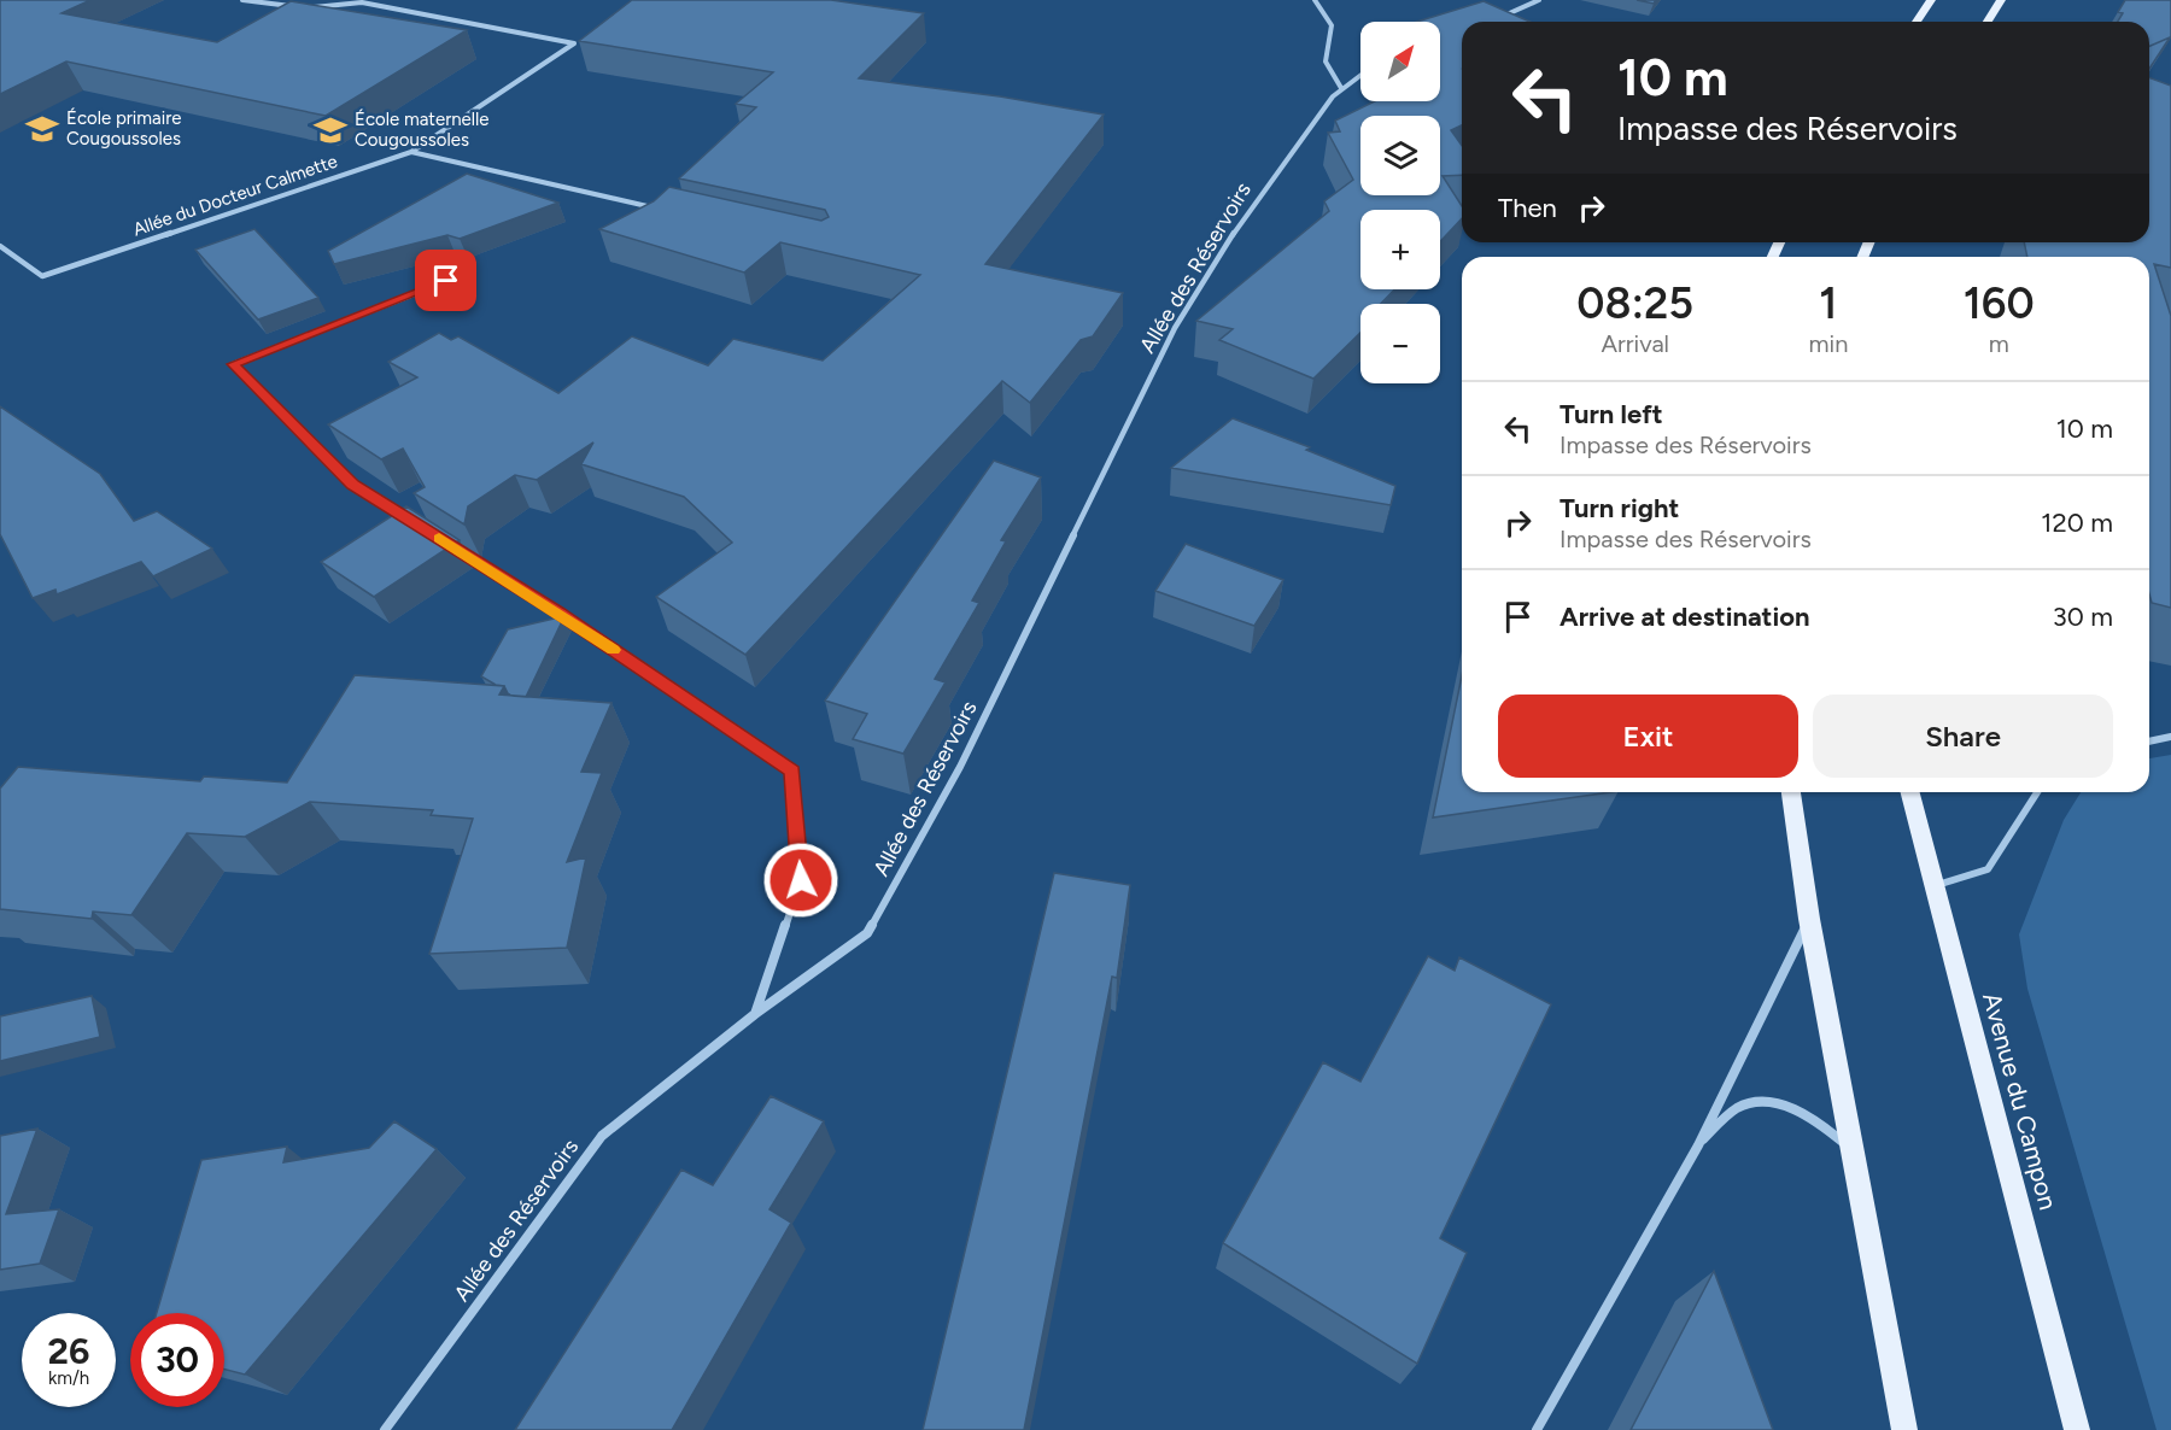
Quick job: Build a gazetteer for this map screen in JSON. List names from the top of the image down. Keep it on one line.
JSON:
{"streets":{"main road":["Avenue du Campon"],"street":["Allée du Docteur Calmette","Allée des Réservoirs"]},"places":{"school or university":["École primaire Cougoussoles","École maternelle Cougoussoles"]},"north":"top right","page":{"map_buttons":["+","−"],"turn":["10 m","Impasse des Réservoirs"],"then":"Then","eta":["08:25","Arrival","1","min","160","m"],"list":[{"name":"Turn left","note":"Impasse des Réservoirs","value":"10 m"},{"name":"Turn right","note":"Impasse des Réservoirs","value":"120 m"},{"name":"Arrive at destination","value":"30 m"}],"buttons":["Exit","Share"],"speed":"26 km/h","limit":"30"}}
